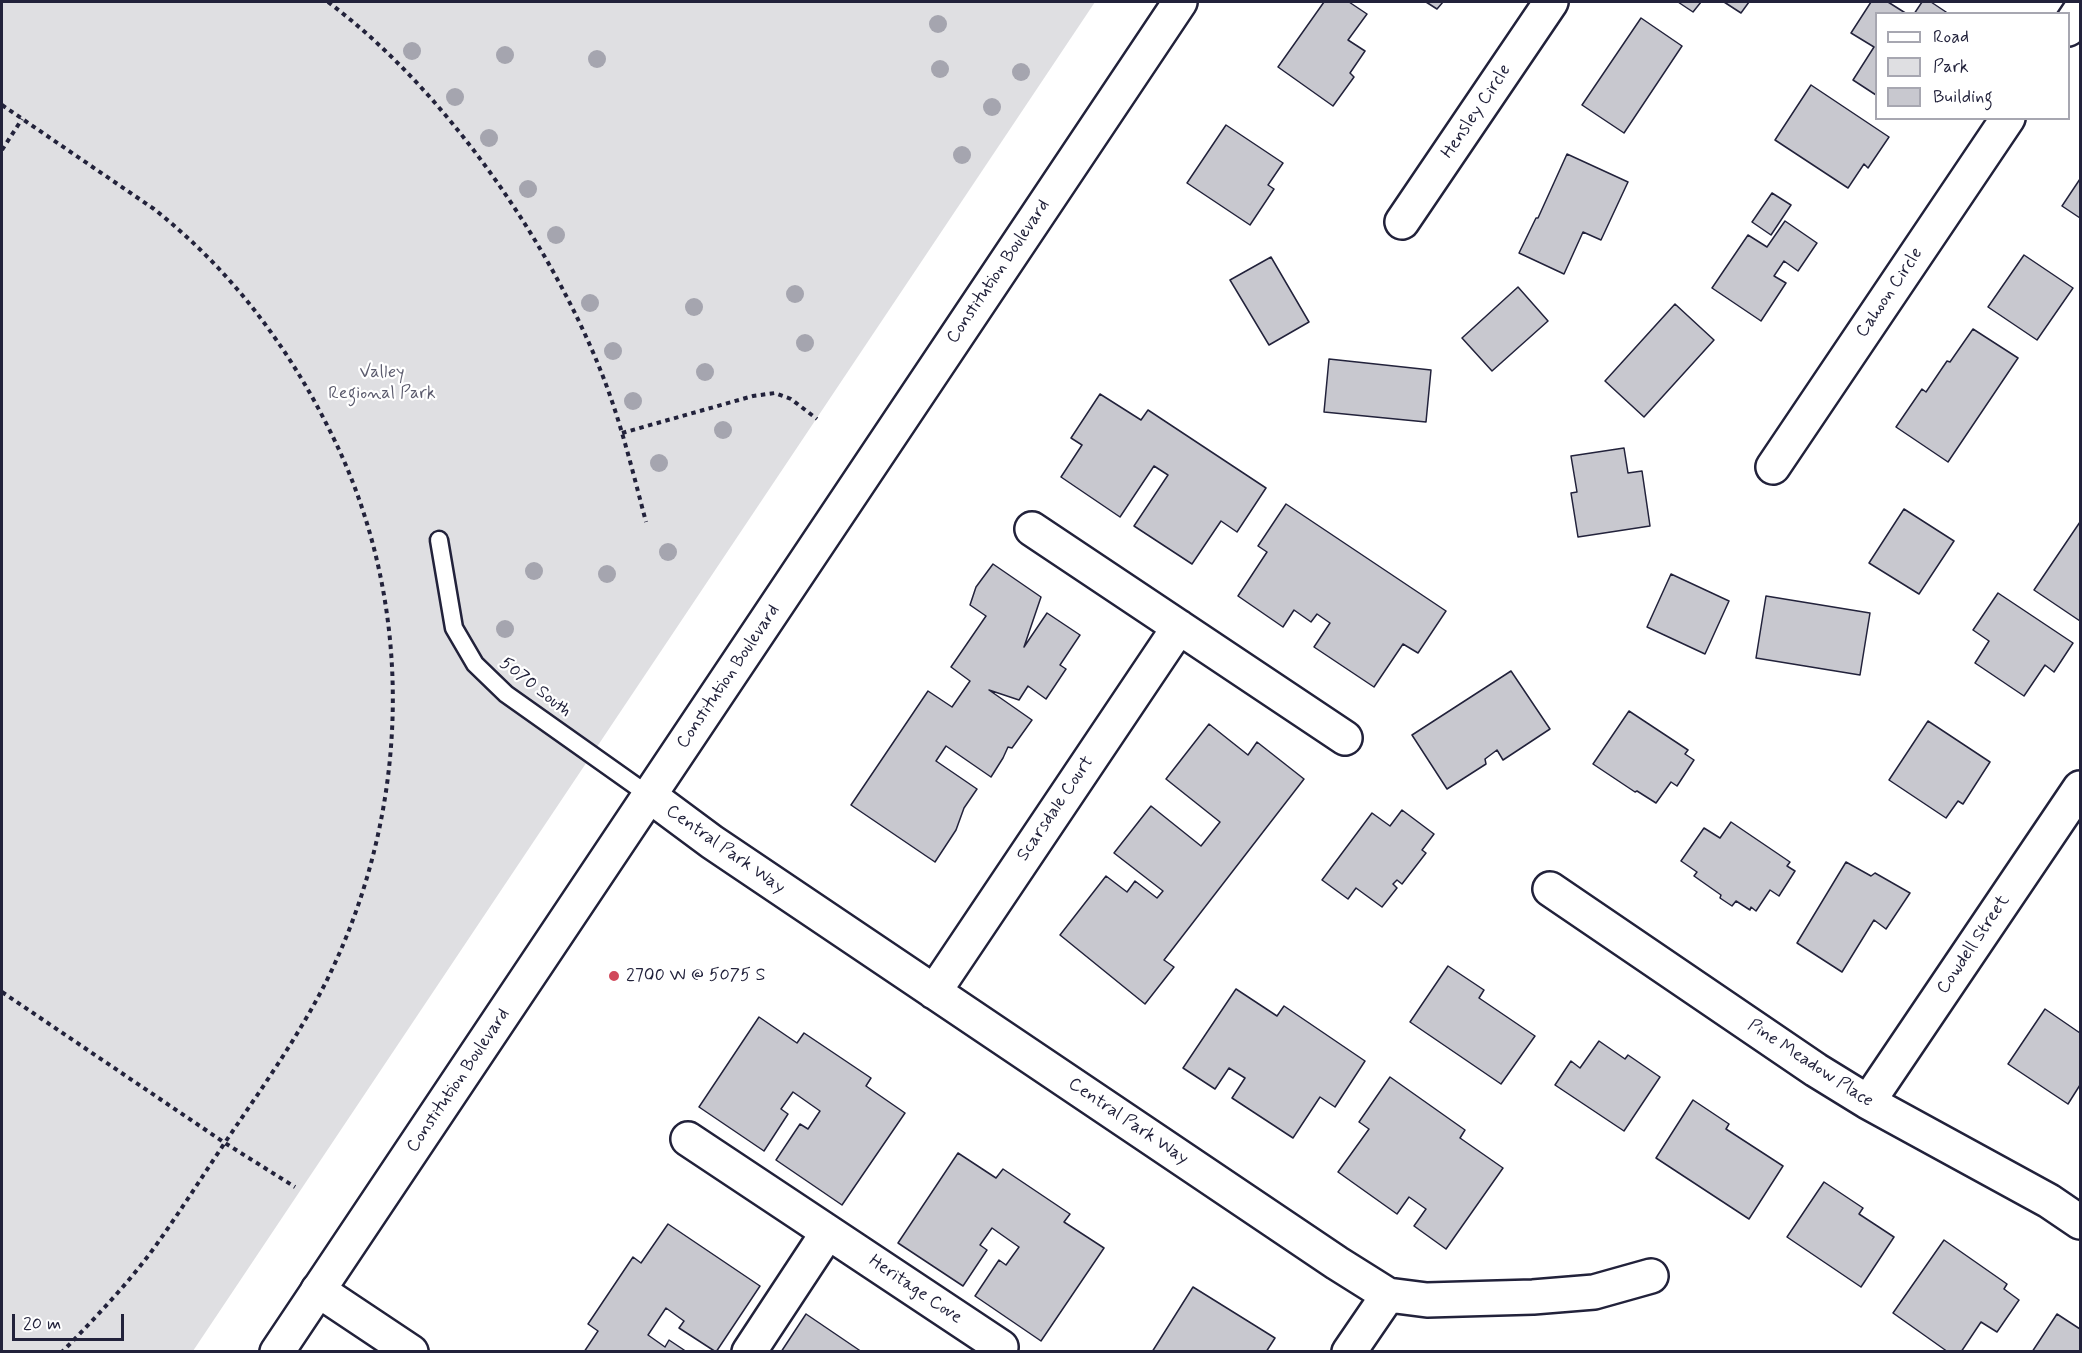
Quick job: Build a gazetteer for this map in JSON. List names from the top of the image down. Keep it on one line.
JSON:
{"streets":{"street":["Hensley Circle","Constitution Boulevard","Cahoon Circle","Scarsdale Court","Central Park Way","Cowdell Street","Pine Meadow Place","Heritage Cove"],"lane":["5070 South"]},"crossings":[["Constitution Boulevard","5070 South"],["Constitution Boulevard","Central Park Way"],["5070 South","Central Park Way"],["Scarsdale Court","Central Park Way"],["Cowdell Street","Pine Meadow Place"]],"parks":["Valley Regional Park"],"places":["2700 W @ 5075 S"],"legend":["Road","Park","Building"],"scale_bar":"20 m"}
